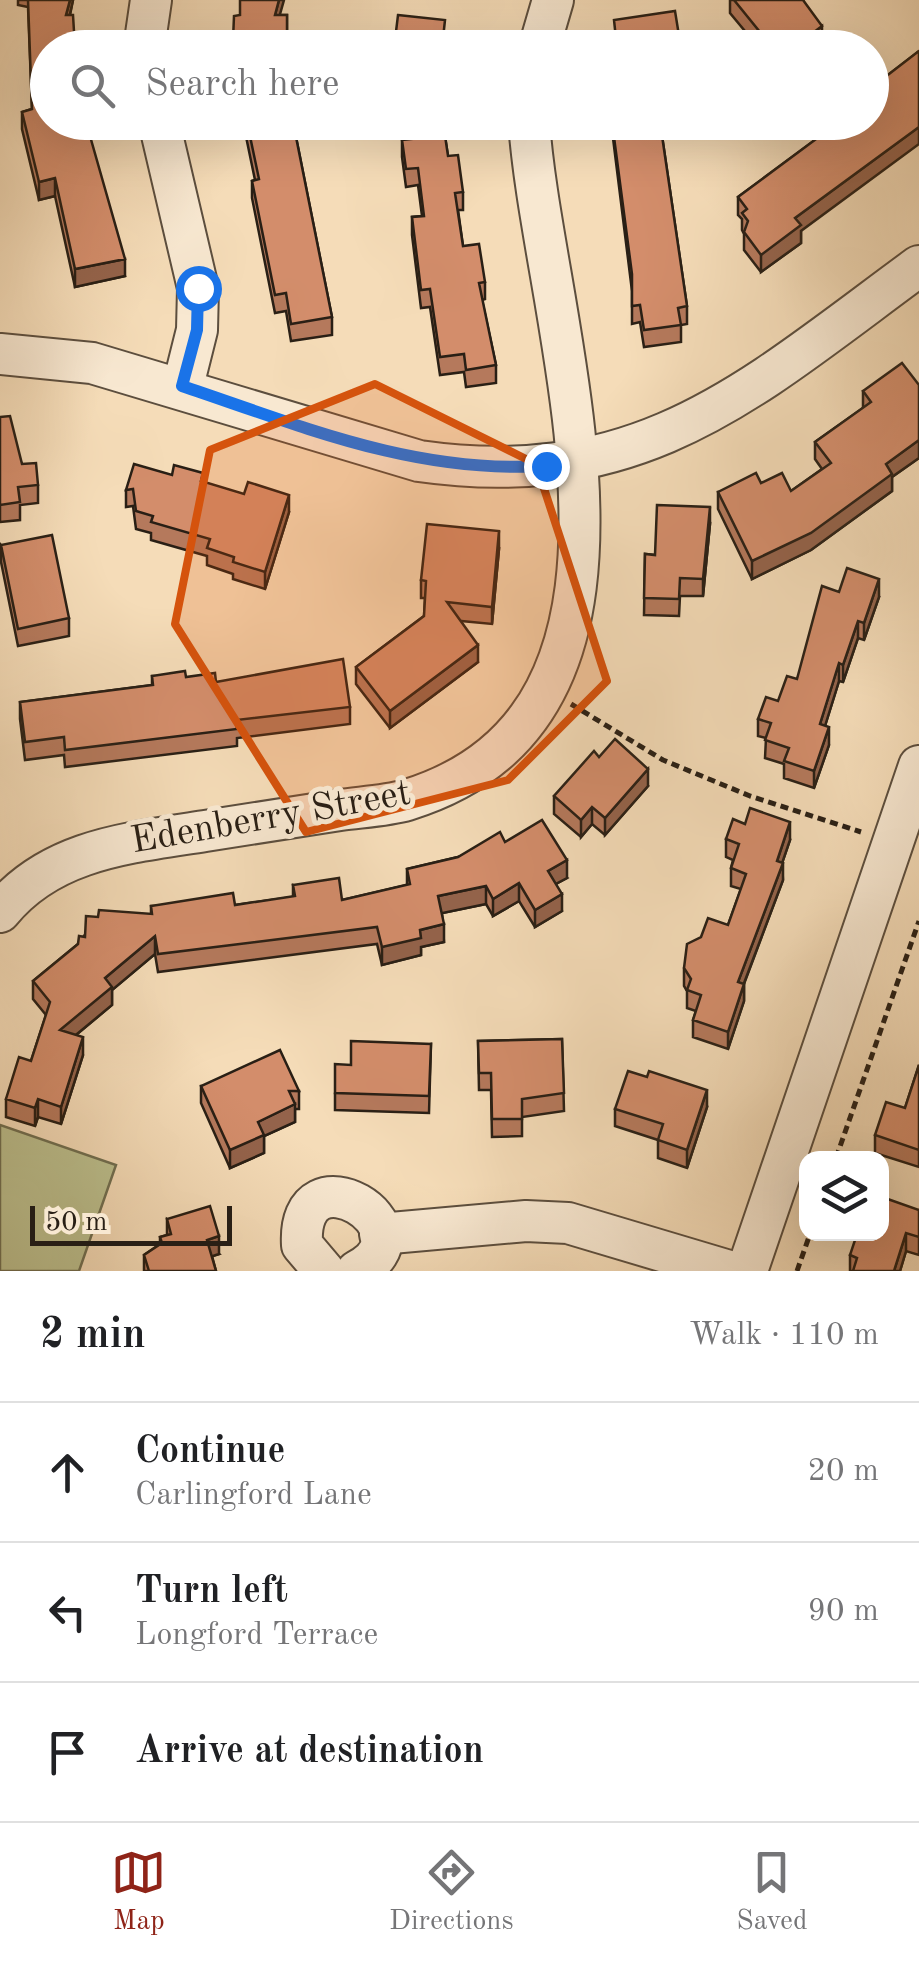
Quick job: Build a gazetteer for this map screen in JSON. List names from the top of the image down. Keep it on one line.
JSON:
{"streets":{"street":["Edenberry Street"]},"scale_bar":"50 m","page":{"search":"Search here","scale":"50 m","heading":["2 min","Walk · 110 m"],"list":[["Continue","Carlingford Lane","20 m"],["Turn left","Longford Terrace","90 m"],"Arrive at destination"],"nav":["Map","Directions","Saved"]}}
